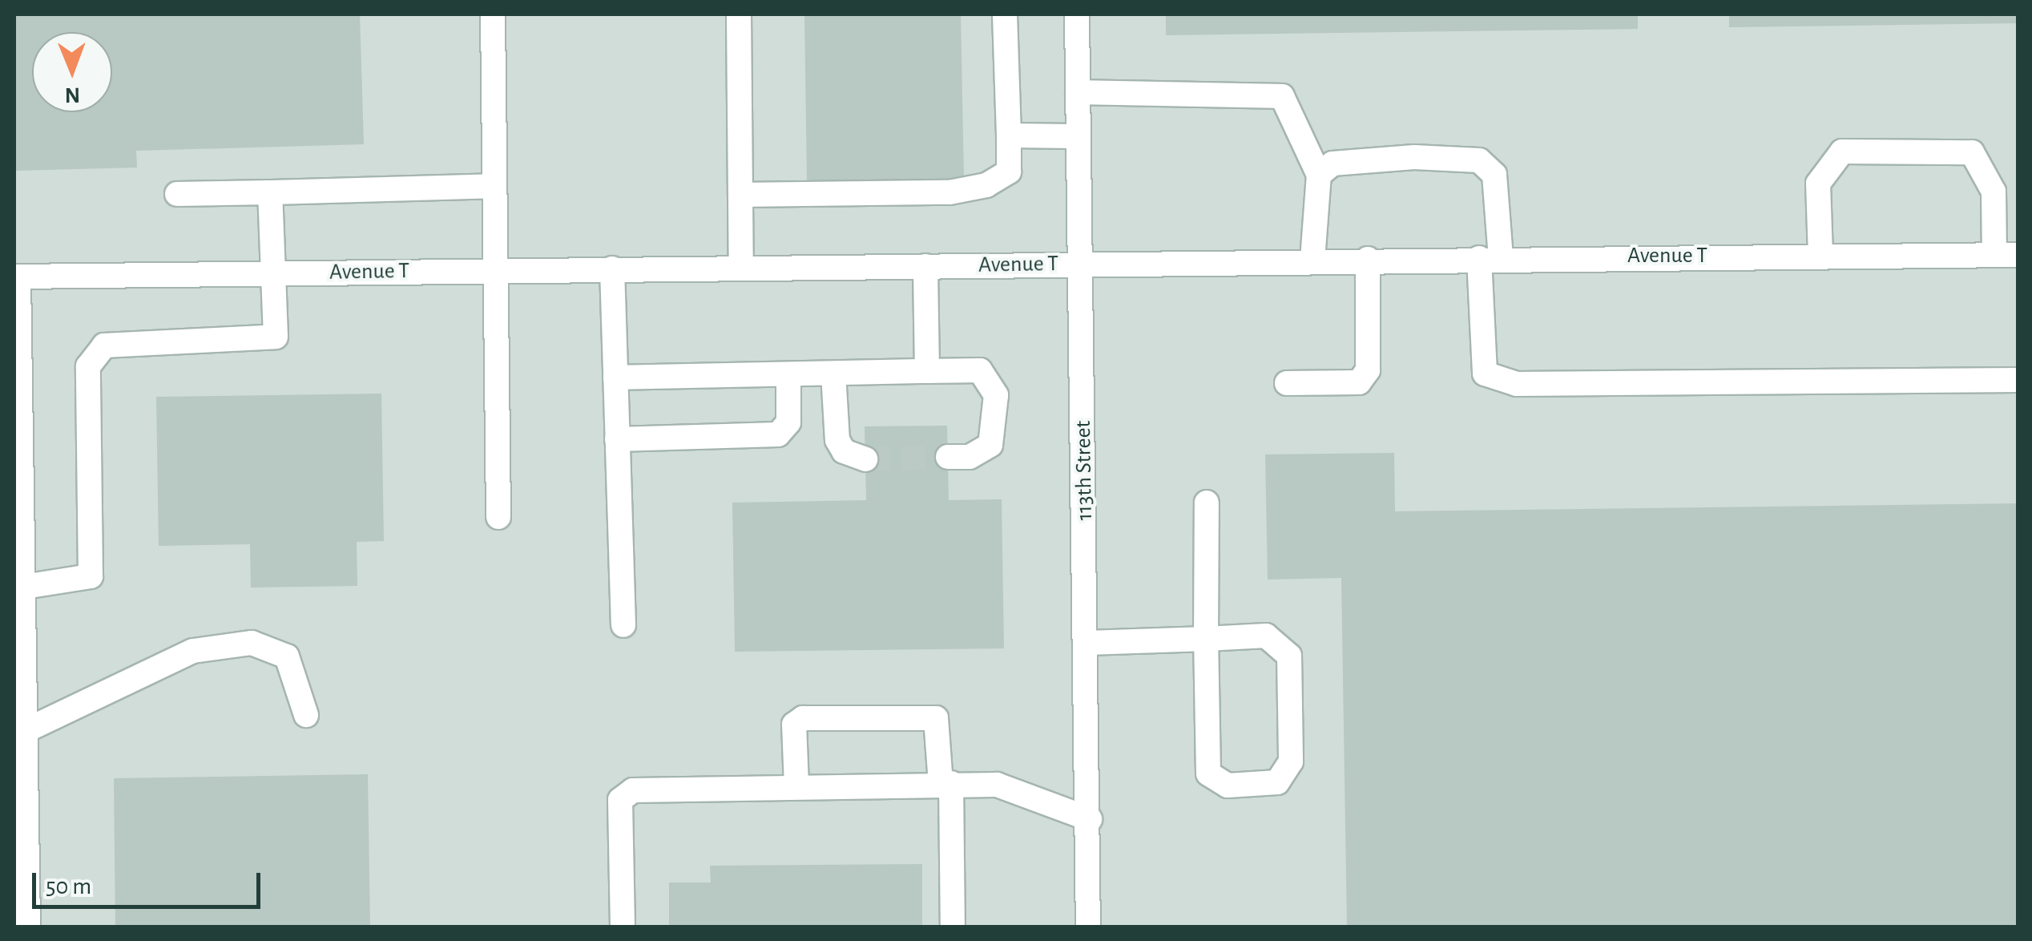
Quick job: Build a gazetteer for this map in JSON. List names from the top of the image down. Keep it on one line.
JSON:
{"streets":{"street":["Avenue T","113th Street"]},"crossings":[["Avenue T","113th Street"]],"scale_bar":"50 m","north":"bottom"}
